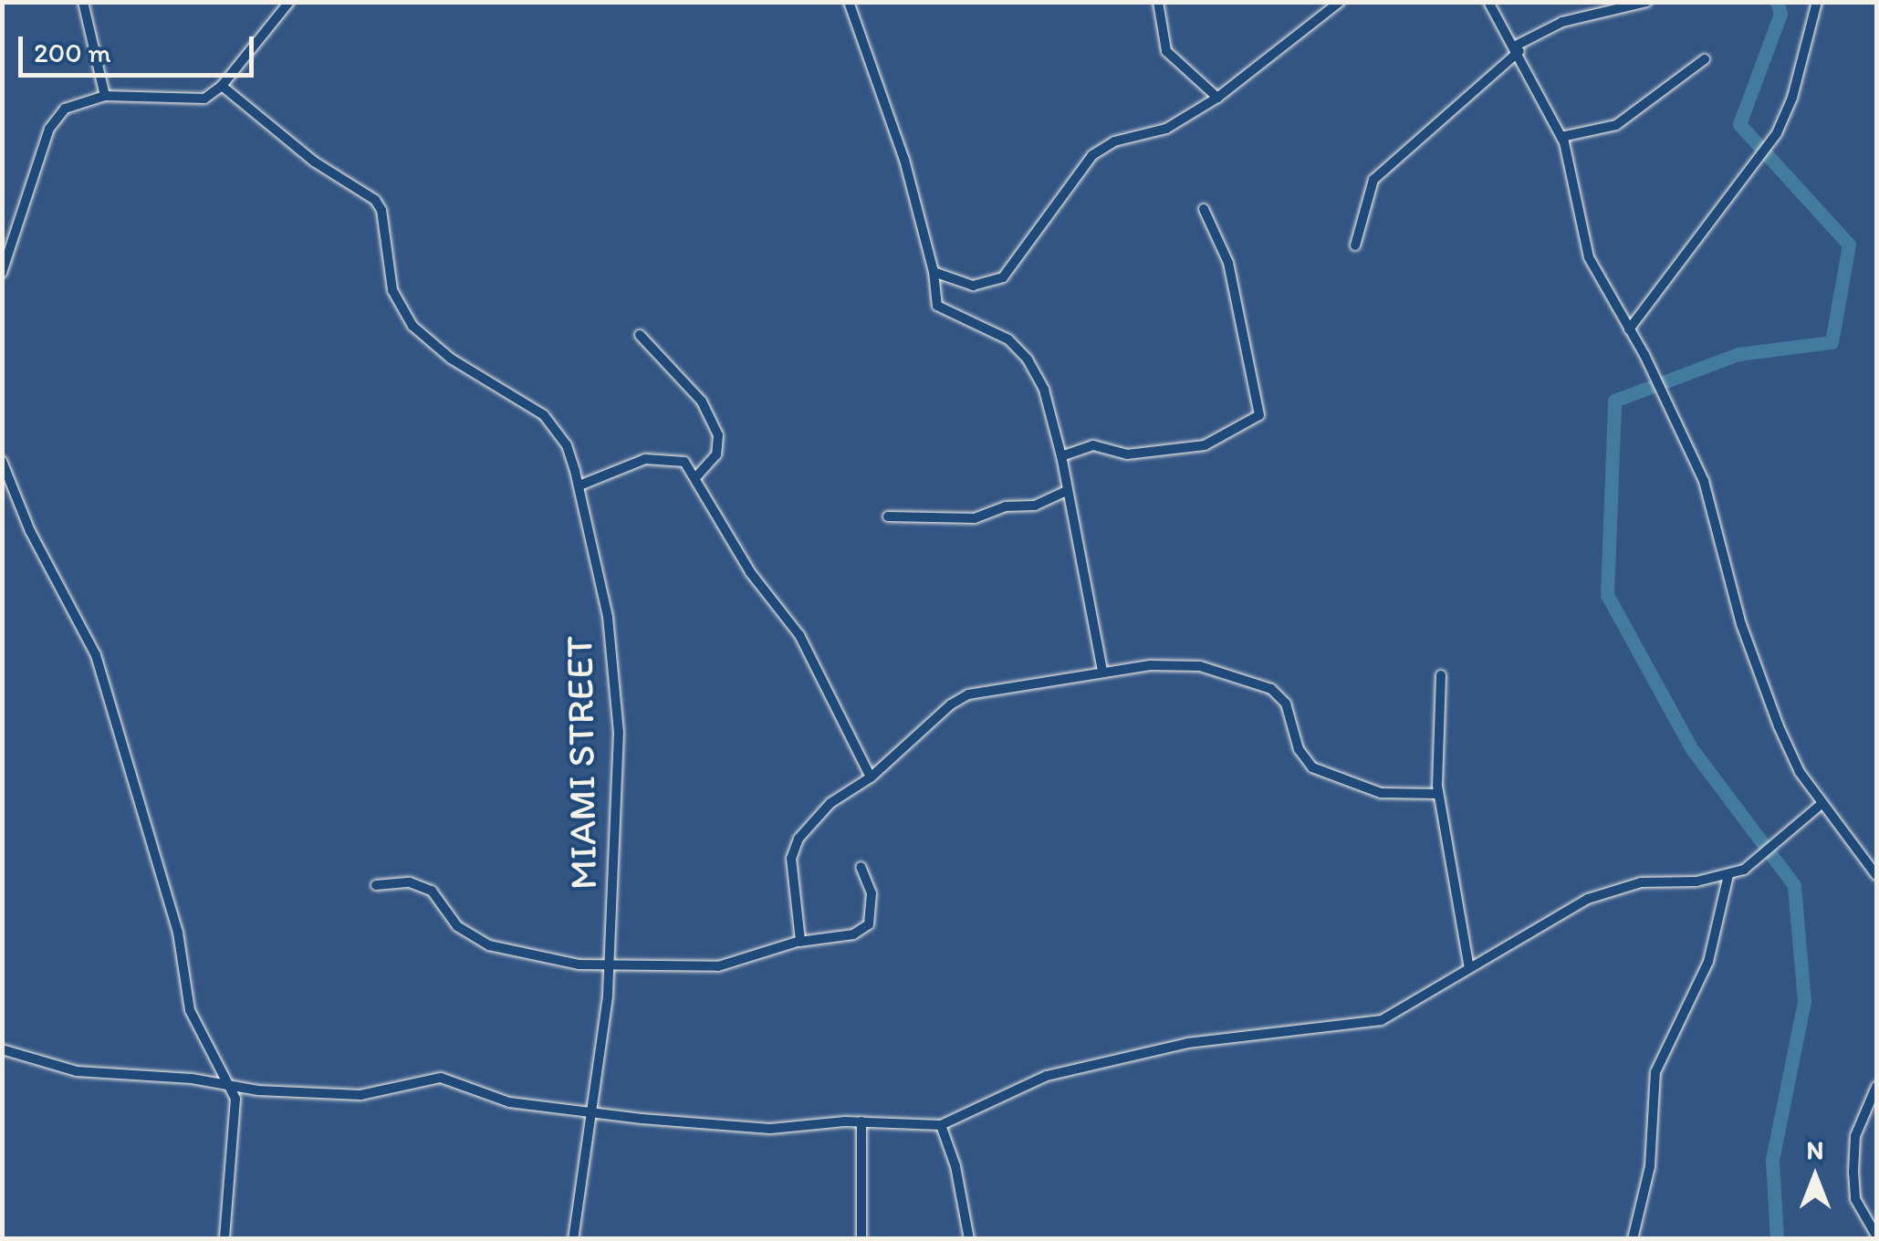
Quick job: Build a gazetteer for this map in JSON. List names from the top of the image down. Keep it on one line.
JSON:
{"streets":{"street":["MIAMI STREET"]},"scale_bar":"200 m","north":"top"}
